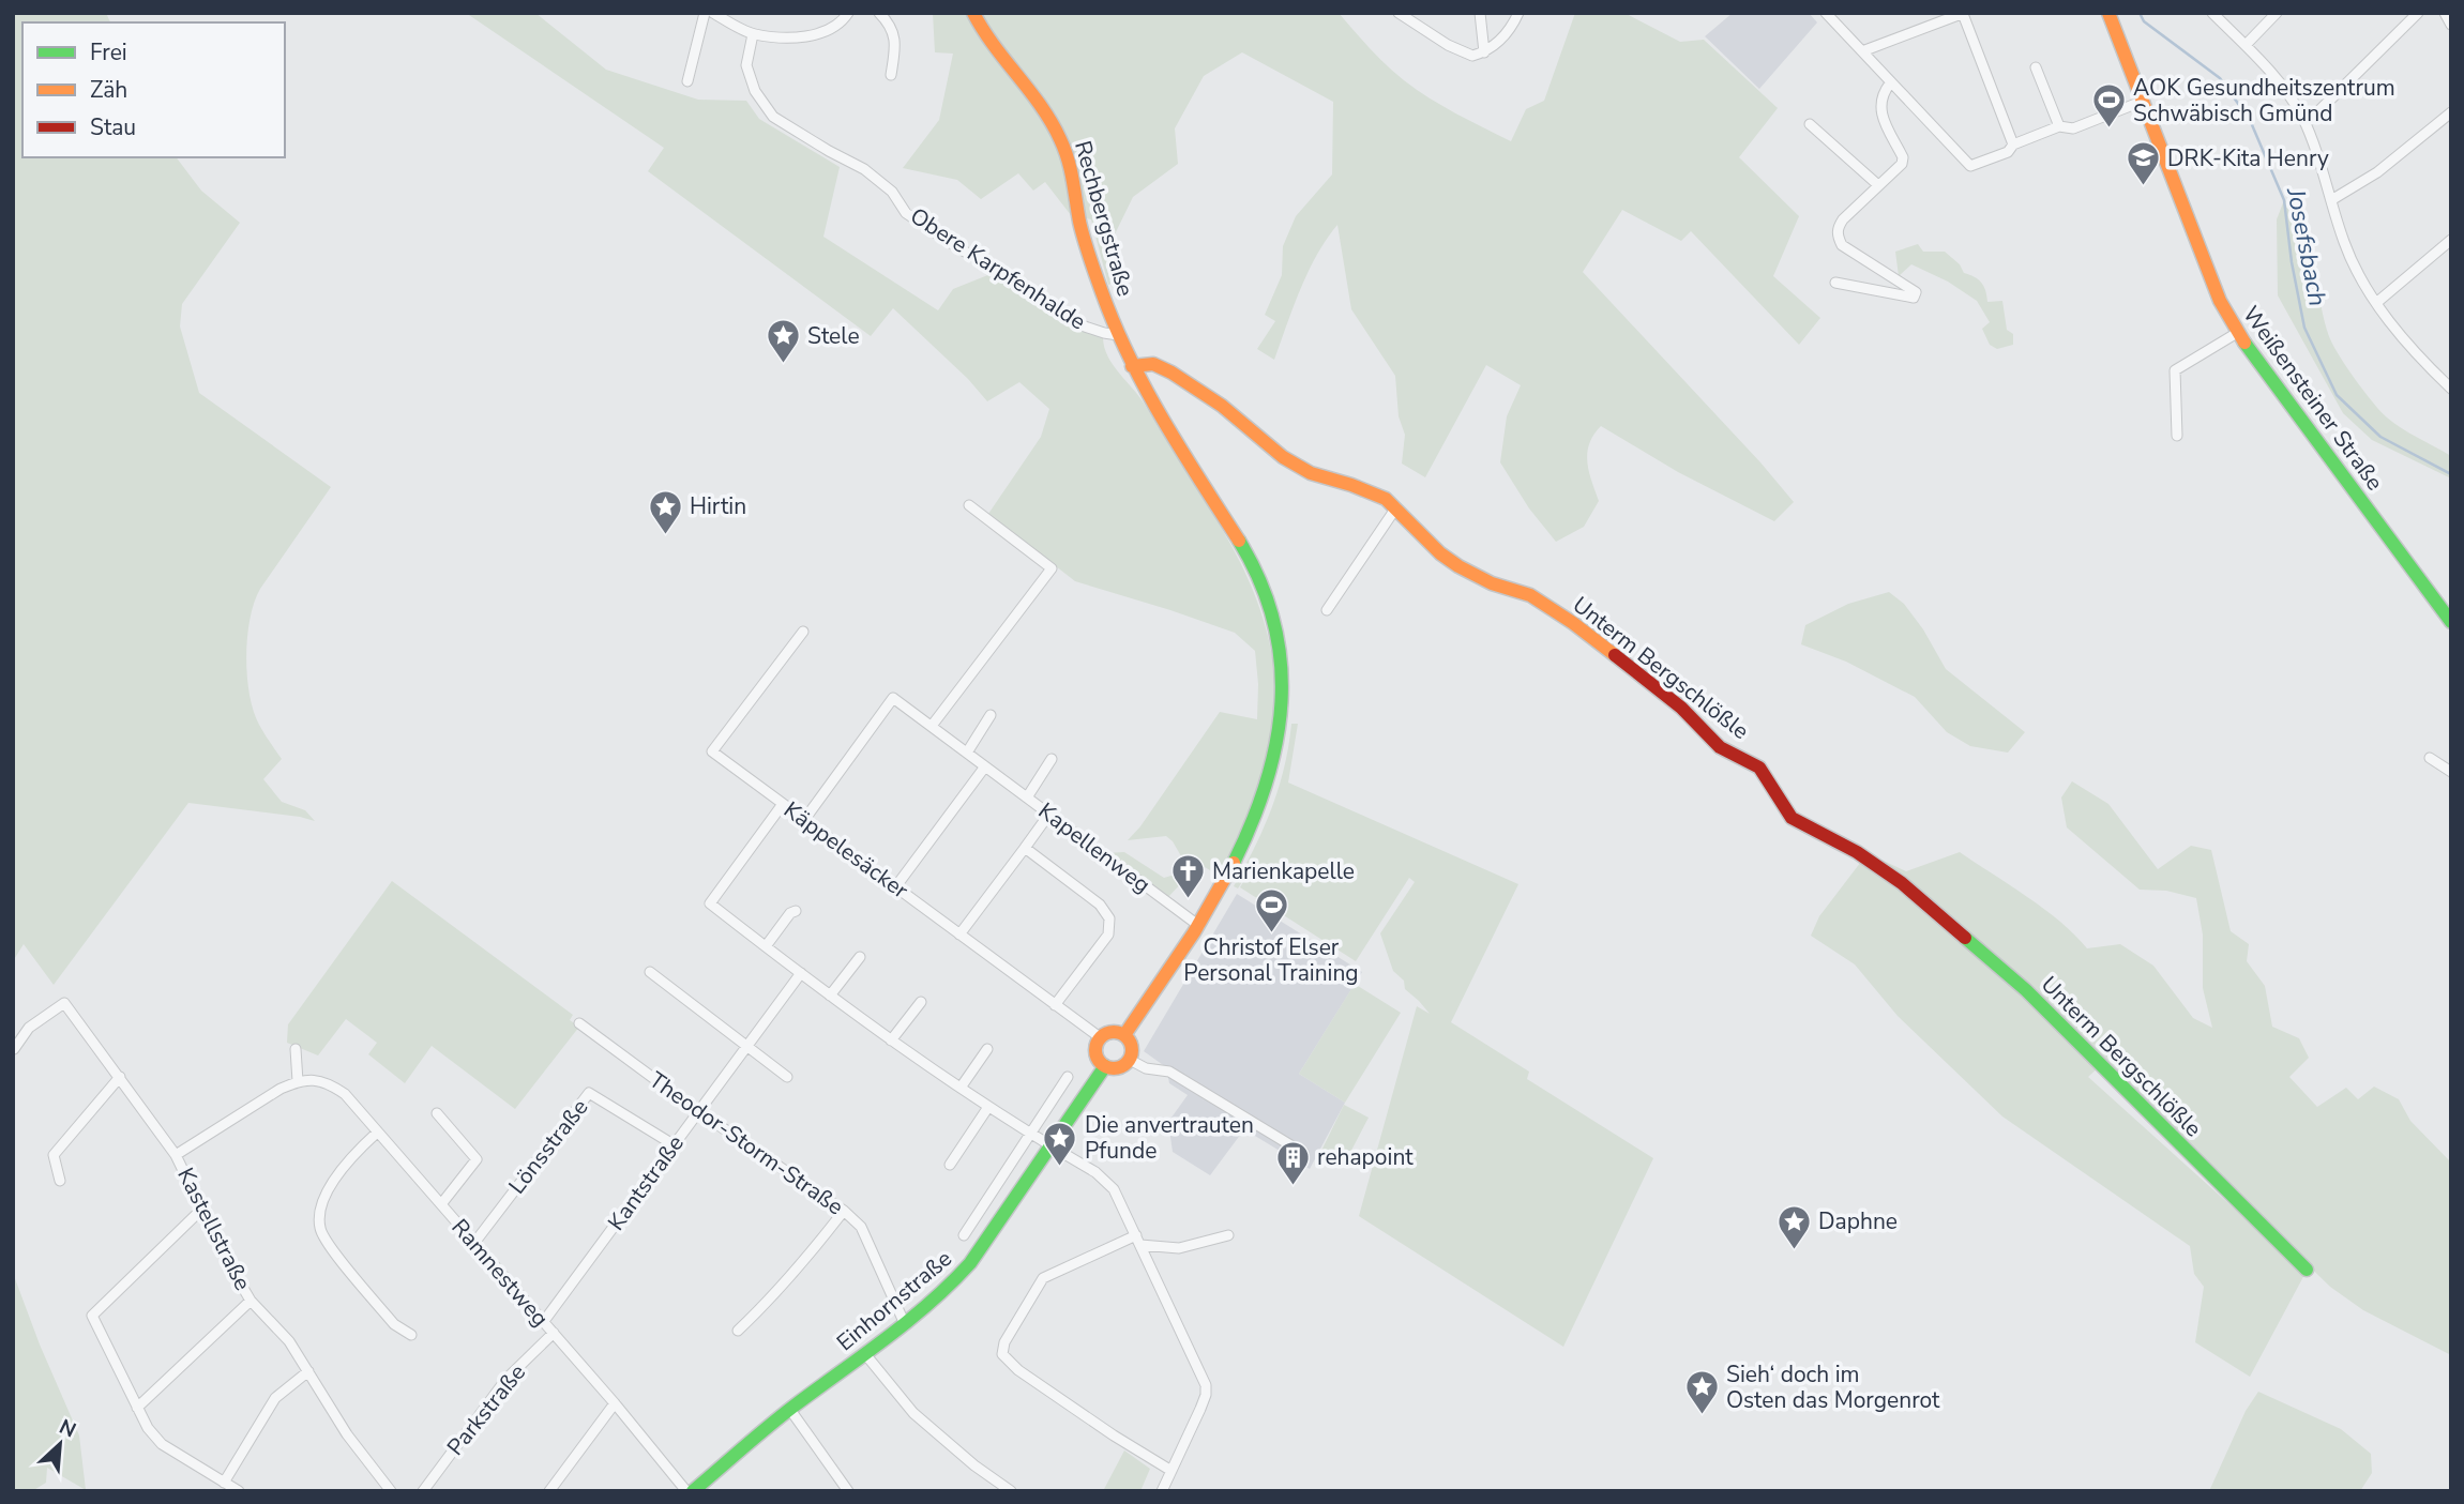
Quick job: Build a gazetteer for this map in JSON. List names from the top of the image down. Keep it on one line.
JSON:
{"streets":{"main road":["Rechbergstraße","Weißensteiner Straße","Unterm Bergschlößle","Einhornstraße"],"street":["Obere Karpfenhalde","Kapellenweg","Käppelesäcker","Theodor-Storm-Straße","Lönsstraße","Kantstraße","Kastellstraße","Ramnestweg","Parkstraße"]},"crossings":[["Rechbergstraße","Obere Karpfenhalde"],["Rechbergstraße","Unterm Bergschlößle"],["Rechbergstraße","Kapellenweg"],["Käppelesäcker","Einhornstraße"],["Theodor-Storm-Straße","Kantstraße"],["Theodor-Storm-Straße","Einhornstraße"],["Lönsstraße","Kantstraße"],["Lönsstraße","Ramnestweg"],["Kantstraße","Ramnestweg"],["Ramnestweg","Parkstraße"]],"water":["Josefsbach"],"places":{"sports":["AOK Gesundheitszentrum Schwäbisch Gmünd","Christof Elser Personal Training"],"school or university":["DRK-Kita Henry"],"place":["Stele","Hirtin","Die anvertrauten Pfunde","Daphne","Sieh‘ doch im Osten das Morgenrot"],"church":["Marienkapelle"],"building":["rehapoint"]},"legend":["Frei","Zäh","Stau"],"north":"top right"}
